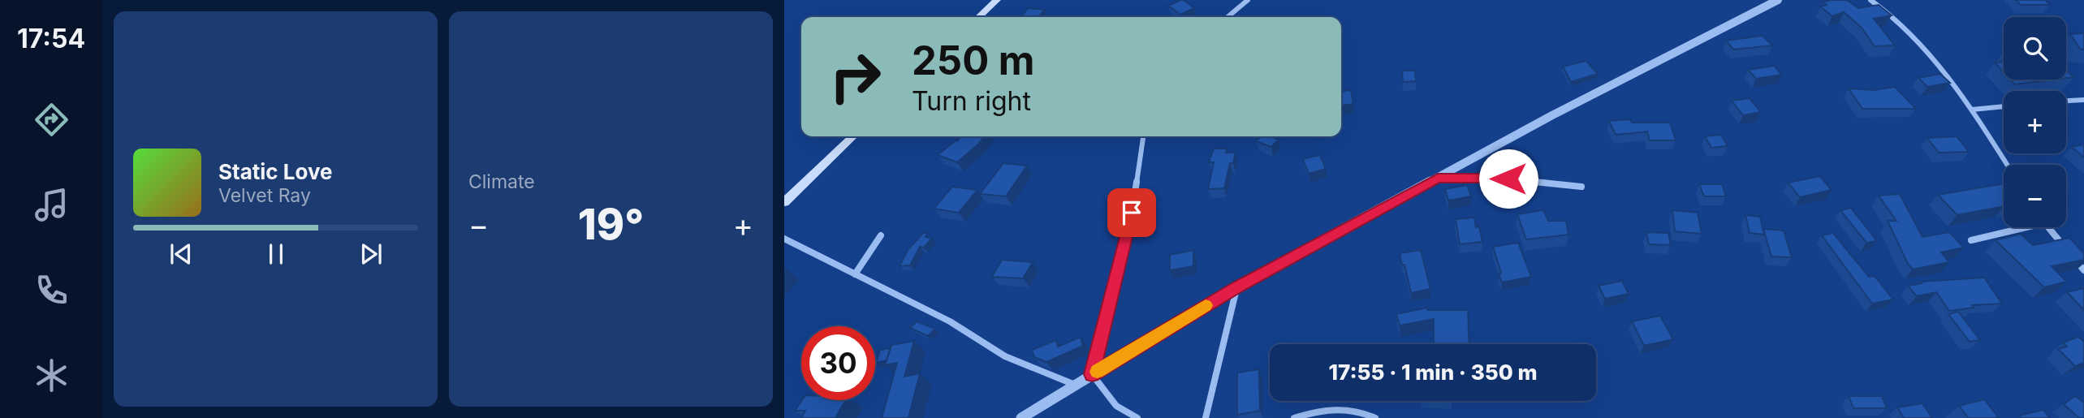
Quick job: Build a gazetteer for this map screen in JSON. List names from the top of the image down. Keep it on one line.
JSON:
{"page":{"tabs":"17:54","tile":"Climate","map_buttons":["+","−"],"turn":["250 m","Turn right"],"song":["Static Love","Velvet Ray"],"heat":["−","19°","+"],"limit":"30","trip":"17:55 · 1 min · 350 m"}}
